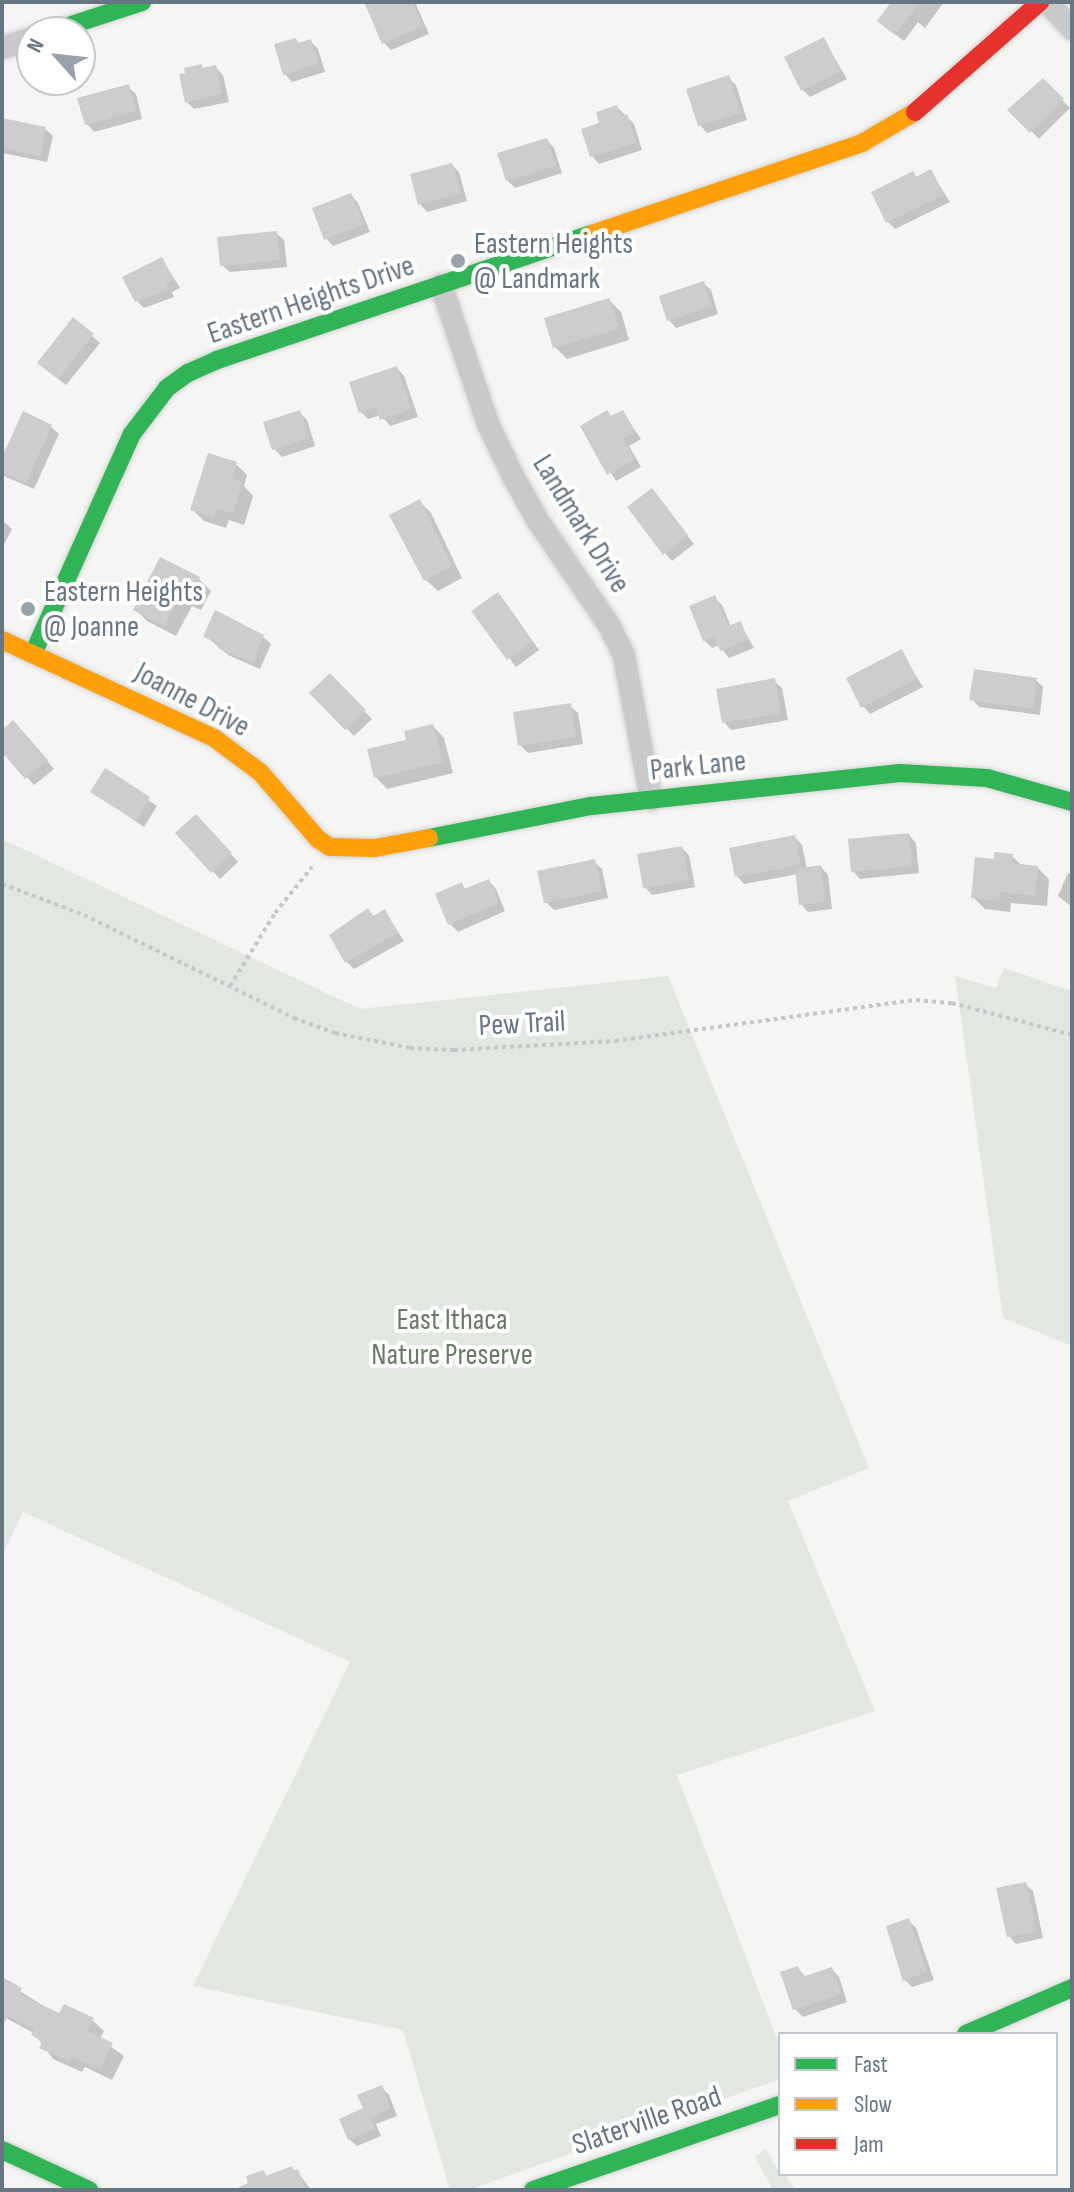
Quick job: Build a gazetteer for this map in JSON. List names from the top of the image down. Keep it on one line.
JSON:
{"streets":{"main road":["Eastern Heights Drive","Joanne Drive","Park Lane","Slaterville Road"],"street":["Landmark Drive"],"path":["Pew Trail"]},"crossings":[["Eastern Heights Drive","Landmark Drive"],["Eastern Heights Drive","Joanne Drive"],["Landmark Drive","Park Lane"],["Joanne Drive","Park Lane"]],"parks":["East Ithaca Nature Preserve"],"places":["Eastern Heights @ Landmark","Eastern Heights @ Joanne"],"legend":["Fast","Slow","Jam"],"north":"top left"}
